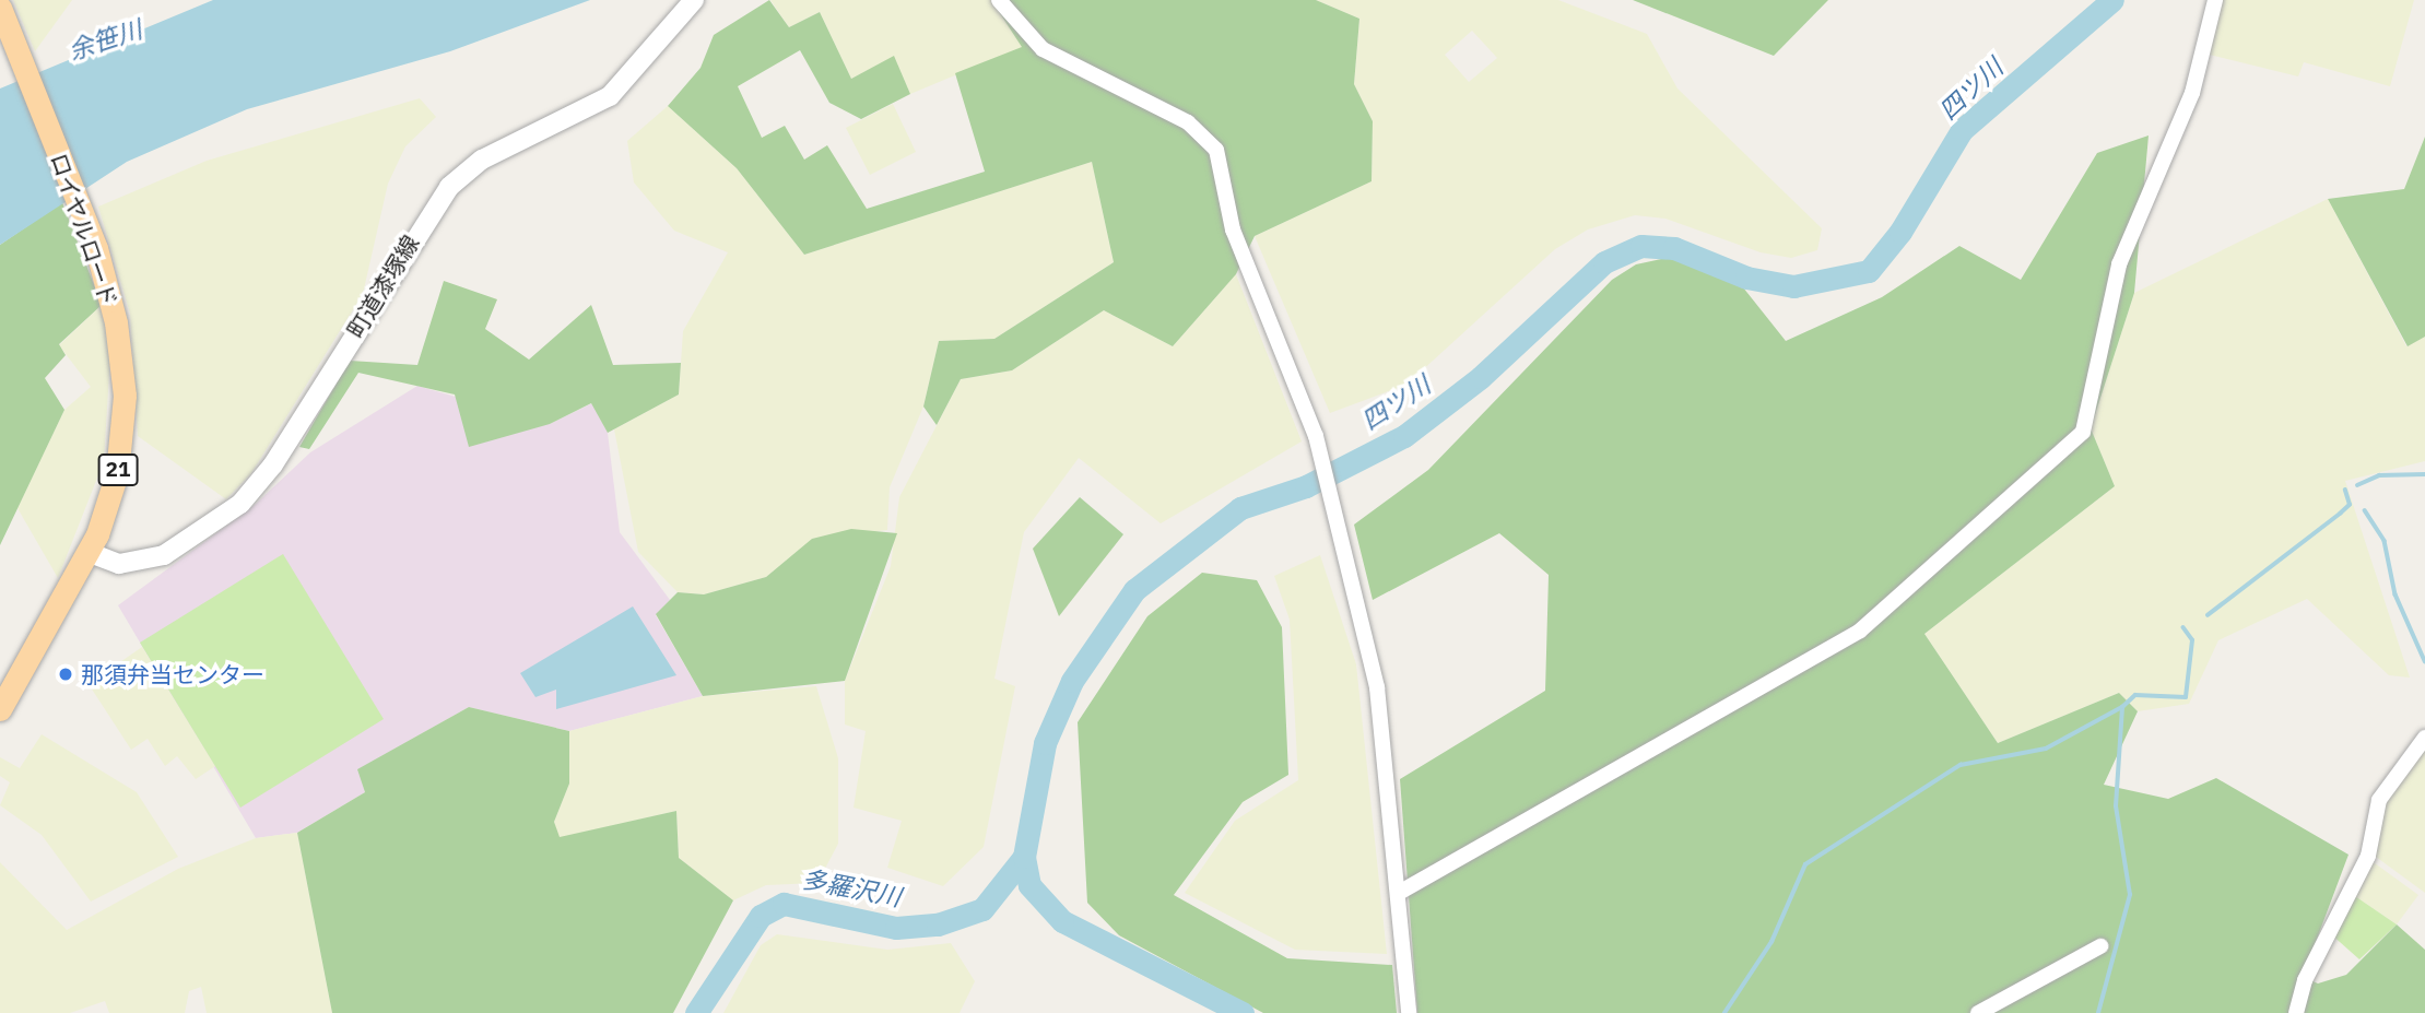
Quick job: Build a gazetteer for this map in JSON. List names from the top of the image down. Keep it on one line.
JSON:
{"streets":{"main road":["ロイヤルロード","21"],"street":["町道漆塚線"]},"crossings":[["ロイヤルロード","町道漆塚線"]],"water":["余笹川","四ツ川","多羅沢川"],"places":["那須弁当センター"]}
